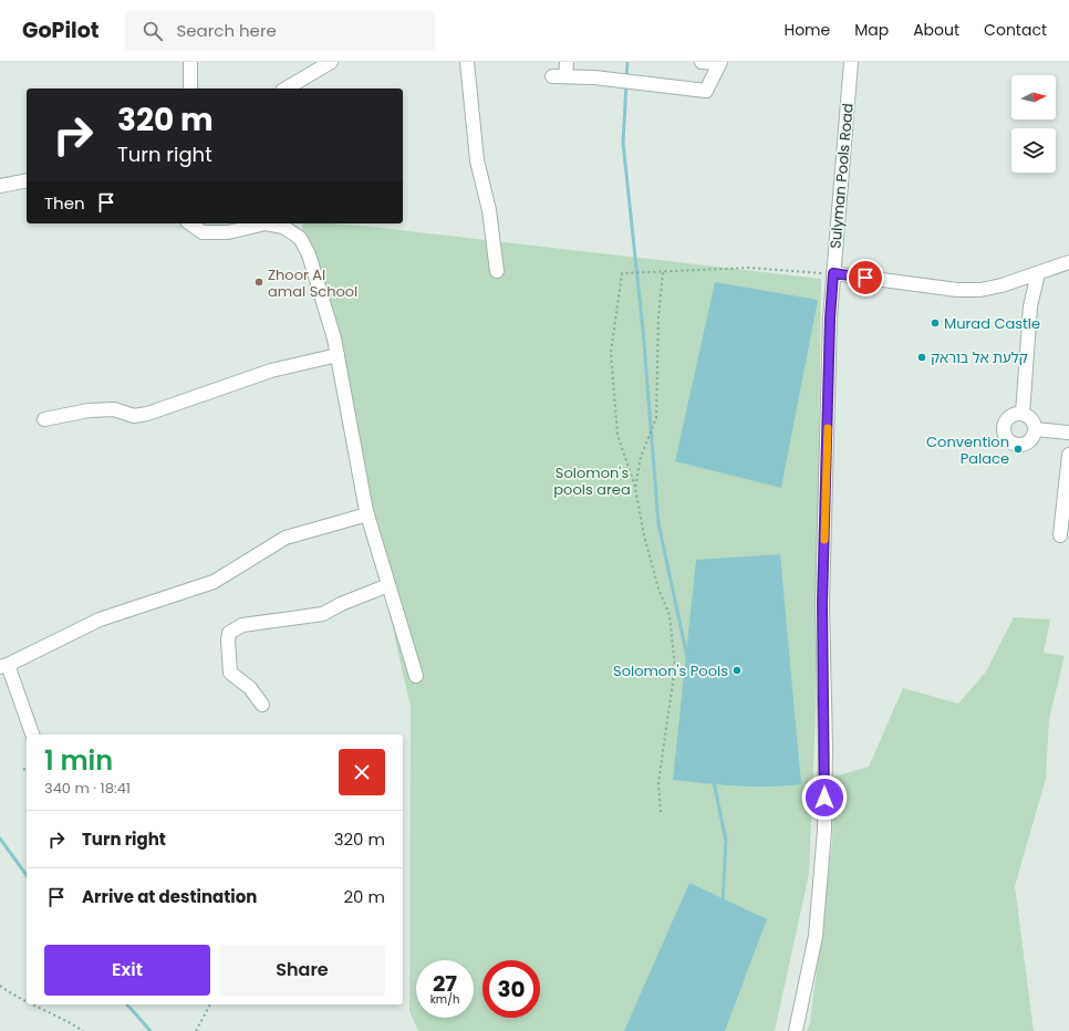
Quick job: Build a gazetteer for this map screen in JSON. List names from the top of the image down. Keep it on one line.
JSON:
{"streets":{"street":["Sulyman Pools Road"]},"parks":["Solomon's pools area"],"places":["Zhoor Al amal School","Murad Castle","קלעת אל בוראק","Convention Palace","Solomon's Pools"],"north":"right","page":{"header":"GoPilot","search":"Search here","nav":["Home","Map","About","Contact"],"turn":["320 m","Turn right"],"then":"Then","heading":["1 min","340 m · 18:41"],"list":[{"name":"Turn right","value":"320 m"},{"name":"Arrive at destination","value":"20 m"}],"buttons":["Exit","Share"],"speed":"27 km/h","limit":"30"}}
